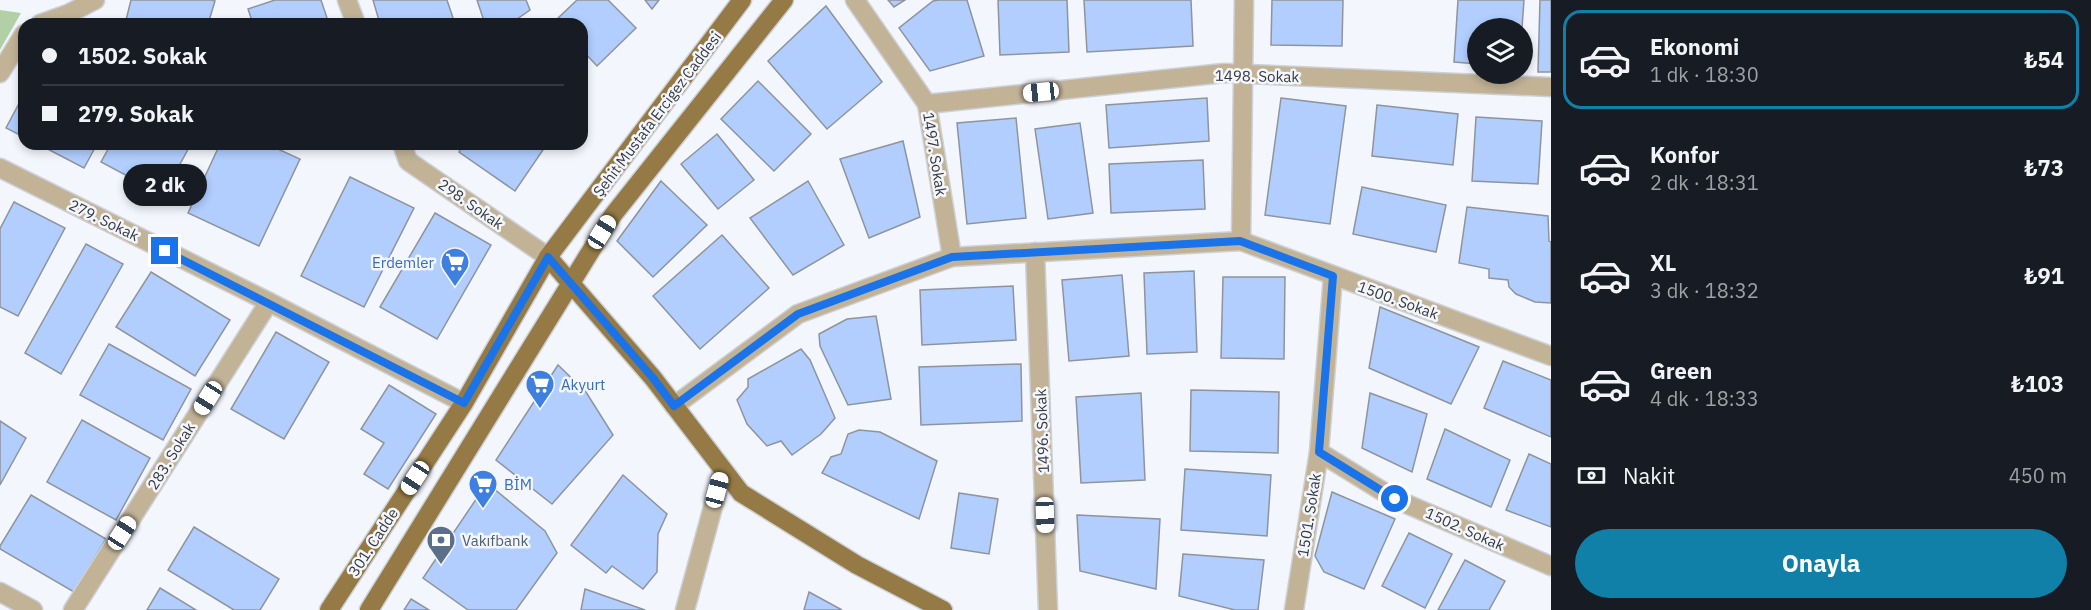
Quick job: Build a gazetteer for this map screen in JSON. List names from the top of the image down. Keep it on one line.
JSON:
{"streets":{"main road":["Şehit Mustafa Ercigez Caddesi","301. Cadde"],"street":["1498. Sokak","1497. Sokak","298. Sokak","279. Sokak","1500. Sokak","1496. Sokak","283. Sokak","1501. Sokak","1502. Sokak"]},"crossings":[["1498. Sokak","1497. Sokak"],["Şehit Mustafa Ercigez Caddesi","298. Sokak"],["Şehit Mustafa Ercigez Caddesi","301. Cadde"],["1497. Sokak","1500. Sokak"],["298. Sokak","301. Cadde"],["279. Sokak","283. Sokak"],["279. Sokak","301. Cadde"],["1500. Sokak","1496. Sokak"],["1500. Sokak","1501. Sokak"],["1501. Sokak","1502. Sokak"]],"places":{"supermarket":["Erdemler","Akyurt","BİM"],"bank":["Vakıfbank"]},"page":{"list":[{"name":"Ekonomi","note":"1 dk · 18:30","value":"₺54"},{"name":"Konfor","note":"2 dk · 18:31","value":"₺73"},{"name":"XL","note":"3 dk · 18:32","value":"₺91"},{"name":"Green","note":"4 dk · 18:33","value":"₺103"}],"banner":["1502. Sokak","279. Sokak"],"bubble":"2 dk","pay":["Nakit","450 m"],"buttons":"Onayla"}}
